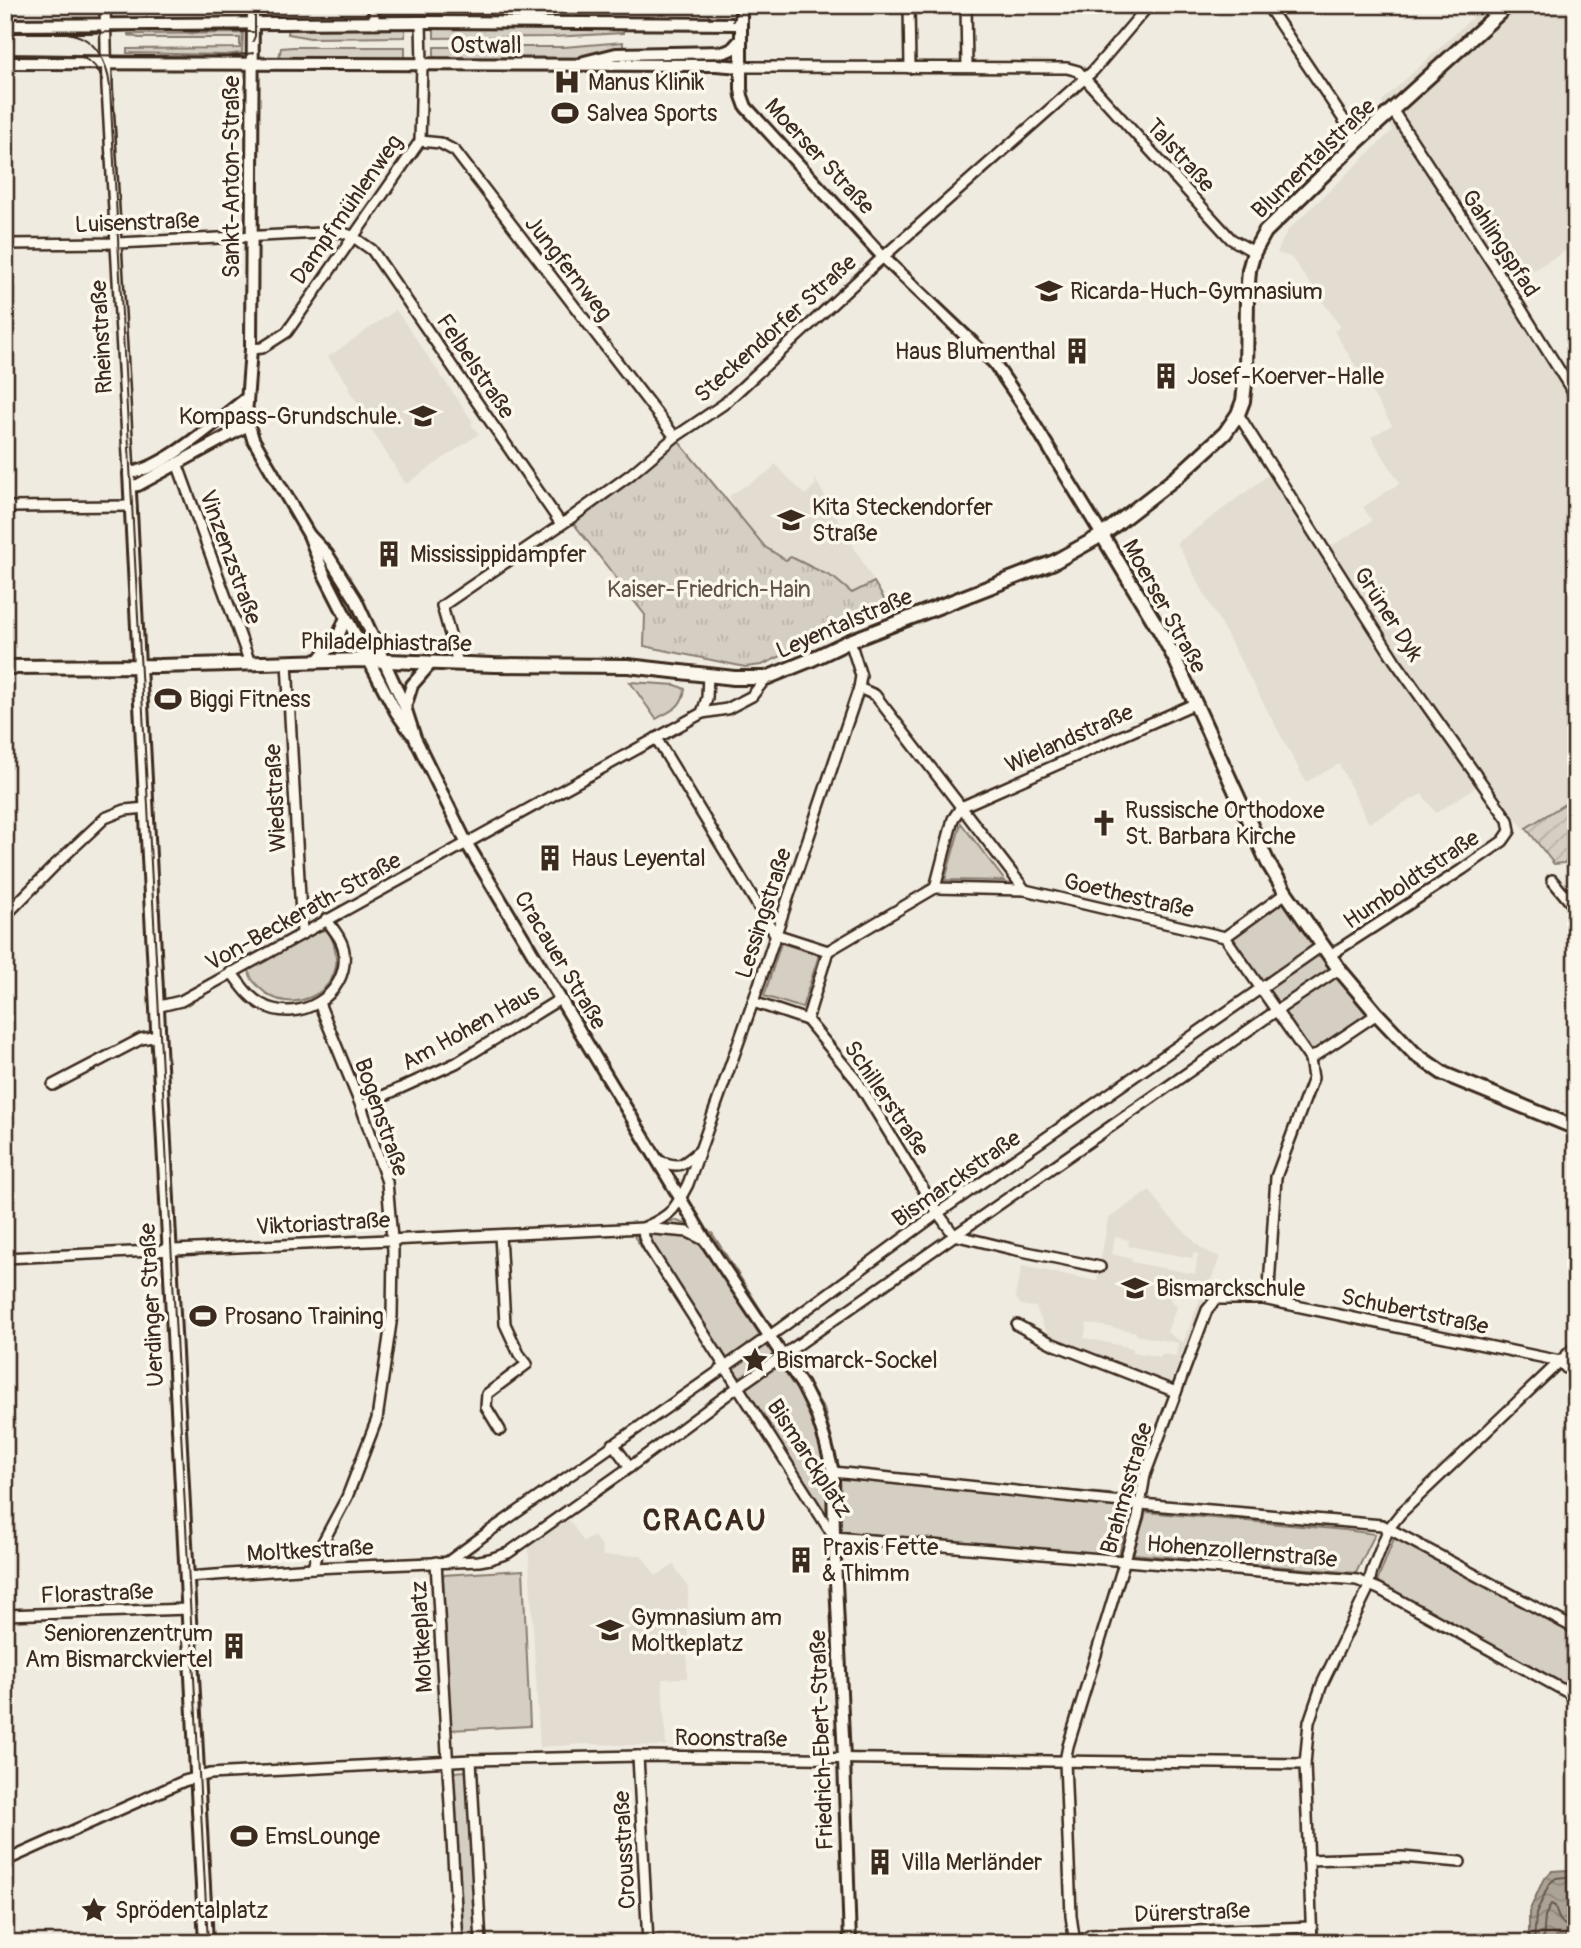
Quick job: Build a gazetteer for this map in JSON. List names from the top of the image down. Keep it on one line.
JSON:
{"streets":{"main road":["Moerser Straße","Blumentalstraße","Leyentalstraße","Philadelphiastraße","Uerdinger Straße"],"street":["Ostwall","Talstraße","Sankt-Anton-Straße","Dampfmühlenweg","Luisenstraße","Gahlingspfad","Jungfernweg","Steckendorfer Straße","Rheinstraße","Felbelstraße","Vinzenzstraße","Grüner Dyk","Wielandstraße","Wiedstraße","Humboldtstraße","Goethestraße","Von-Beckerath-Straße","Lessingstraße","Cracauer Straße","Am Hohen Haus","Schillerstraße","Bogenstraße","Bismarckstraße","Viktoriastraße","Schubertstraße","Bismarckplatz","Brahmsstraße","Moltkestraße","Hohenzollernstraße","Florastraße","Moltkeplatz","Roonstraße","Friedrich-Ebert-Straße","Crousstraße","Dürerstraße"]},"crossings":[["Ostwall","Talstraße"],["Ostwall","Moerser Straße"],["Ostwall","Sankt-Anton-Straße"],["Ostwall","Dampfmühlenweg"],["Ostwall","Steckendorfer Straße"],["Ostwall","Rheinstraße"],["Talstraße","Blumentalstraße"],["Talstraße","Steckendorfer Straße"],["Moerser Straße","Blumentalstraße"],["Moerser Straße","Steckendorfer Straße"],["Moerser Straße","Leyentalstraße"],["Moerser Straße","Wielandstraße"],["Moerser Straße","Humboldtstraße"],["Moerser Straße","Bismarckstraße"],["Blumentalstraße","Gahlingspfad"],["Blumentalstraße","Grüner Dyk"],["Blumentalstraße","Leyentalstraße"],["Sankt-Anton-Straße","Dampfmühlenweg"],["Sankt-Anton-Straße","Luisenstraße"],["Dampfmühlenweg","Luisenstraße"],["Dampfmühlenweg","Jungfernweg"],["Dampfmühlenweg","Felbelstraße"],["Luisenstraße","Rheinstraße"],["Luisenstraße","Felbelstraße"],["Jungfernweg","Steckendorfer Straße"],["Steckendorfer Straße","Felbelstraße"],["Steckendorfer Straße","Philadelphiastraße"],["Rheinstraße","Philadelphiastraße"],["Rheinstraße","Uerdinger Straße"],["Vinzenzstraße","Philadelphiastraße"],["Grüner Dyk","Humboldtstraße"],["Leyentalstraße","Philadelphiastraße"],["Leyentalstraße","Von-Beckerath-Straße"],["Leyentalstraße","Cracauer Straße"],["Philadelphiastraße","Wiedstraße"],["Philadelphiastraße","Cracauer Straße"],["Philadelphiastraße","Uerdinger Straße"],["Wiedstraße","Von-Beckerath-Straße"],["Humboldtstraße","Bismarckstraße"],["Von-Beckerath-Straße","Cracauer Straße"],["Von-Beckerath-Straße","Uerdinger Straße"],["Lessingstraße","Cracauer Straße"],["Lessingstraße","Viktoriastraße"],["Lessingstraße","Bismarckplatz"],["Cracauer Straße","Am Hohen Haus"],["Cracauer Straße","Viktoriastraße"],["Cracauer Straße","Bismarckplatz"],["Am Hohen Haus","Bogenstraße"],["Schillerstraße","Bismarckstraße"],["Bogenstraße","Viktoriastraße"],["Bogenstraße","Moltkestraße"],["Bismarckstraße","Bismarckplatz"],["Bismarckstraße","Moltkeplatz"],["Viktoriastraße","Uerdinger Straße"],["Viktoriastraße","Bismarckplatz"],["Uerdinger Straße","Moltkestraße"],["Uerdinger Straße","Florastraße"],["Uerdinger Straße","Roonstraße"],["Schubertstraße","Brahmsstraße"],["Bismarckplatz","Hohenzollernstraße"],["Bismarckplatz","Friedrich-Ebert-Straße"],["Brahmsstraße","Hohenzollernstraße"],["Brahmsstraße","Roonstraße"],["Brahmsstraße","Dürerstraße"],["Moltkestraße","Moltkeplatz"],["Hohenzollernstraße","Friedrich-Ebert-Straße"],["Moltkeplatz","Roonstraße"],["Roonstraße","Friedrich-Ebert-Straße"],["Roonstraße","Crousstraße"]],"districts":["CRACAU"],"parks":["Kaiser-Friedrich-Hain"],"places":{"hospital":["Manus Klinik"],"sports":["Salvea Sports","Biggi Fitness","Prosano Training","EmsLounge"],"school or university":["Ricarda-Huch-Gymnasium","Kompass-Grundschule.","Kita Steckendorfer Straße","Bismarckschule","Gymnasium am Moltkeplatz"],"building":["Haus Blumenthal","Josef-Koerver-Halle","Mississippidampfer","Haus Leyental","Praxis Fette & Thimm","Seniorenzentrum Am Bismarckviertel","Villa Merländer"],"church":["Russische Orthodoxe St. Barbara Kirche"],"place":["Bismarck-Sockel","Sprödentalplatz"]}}
